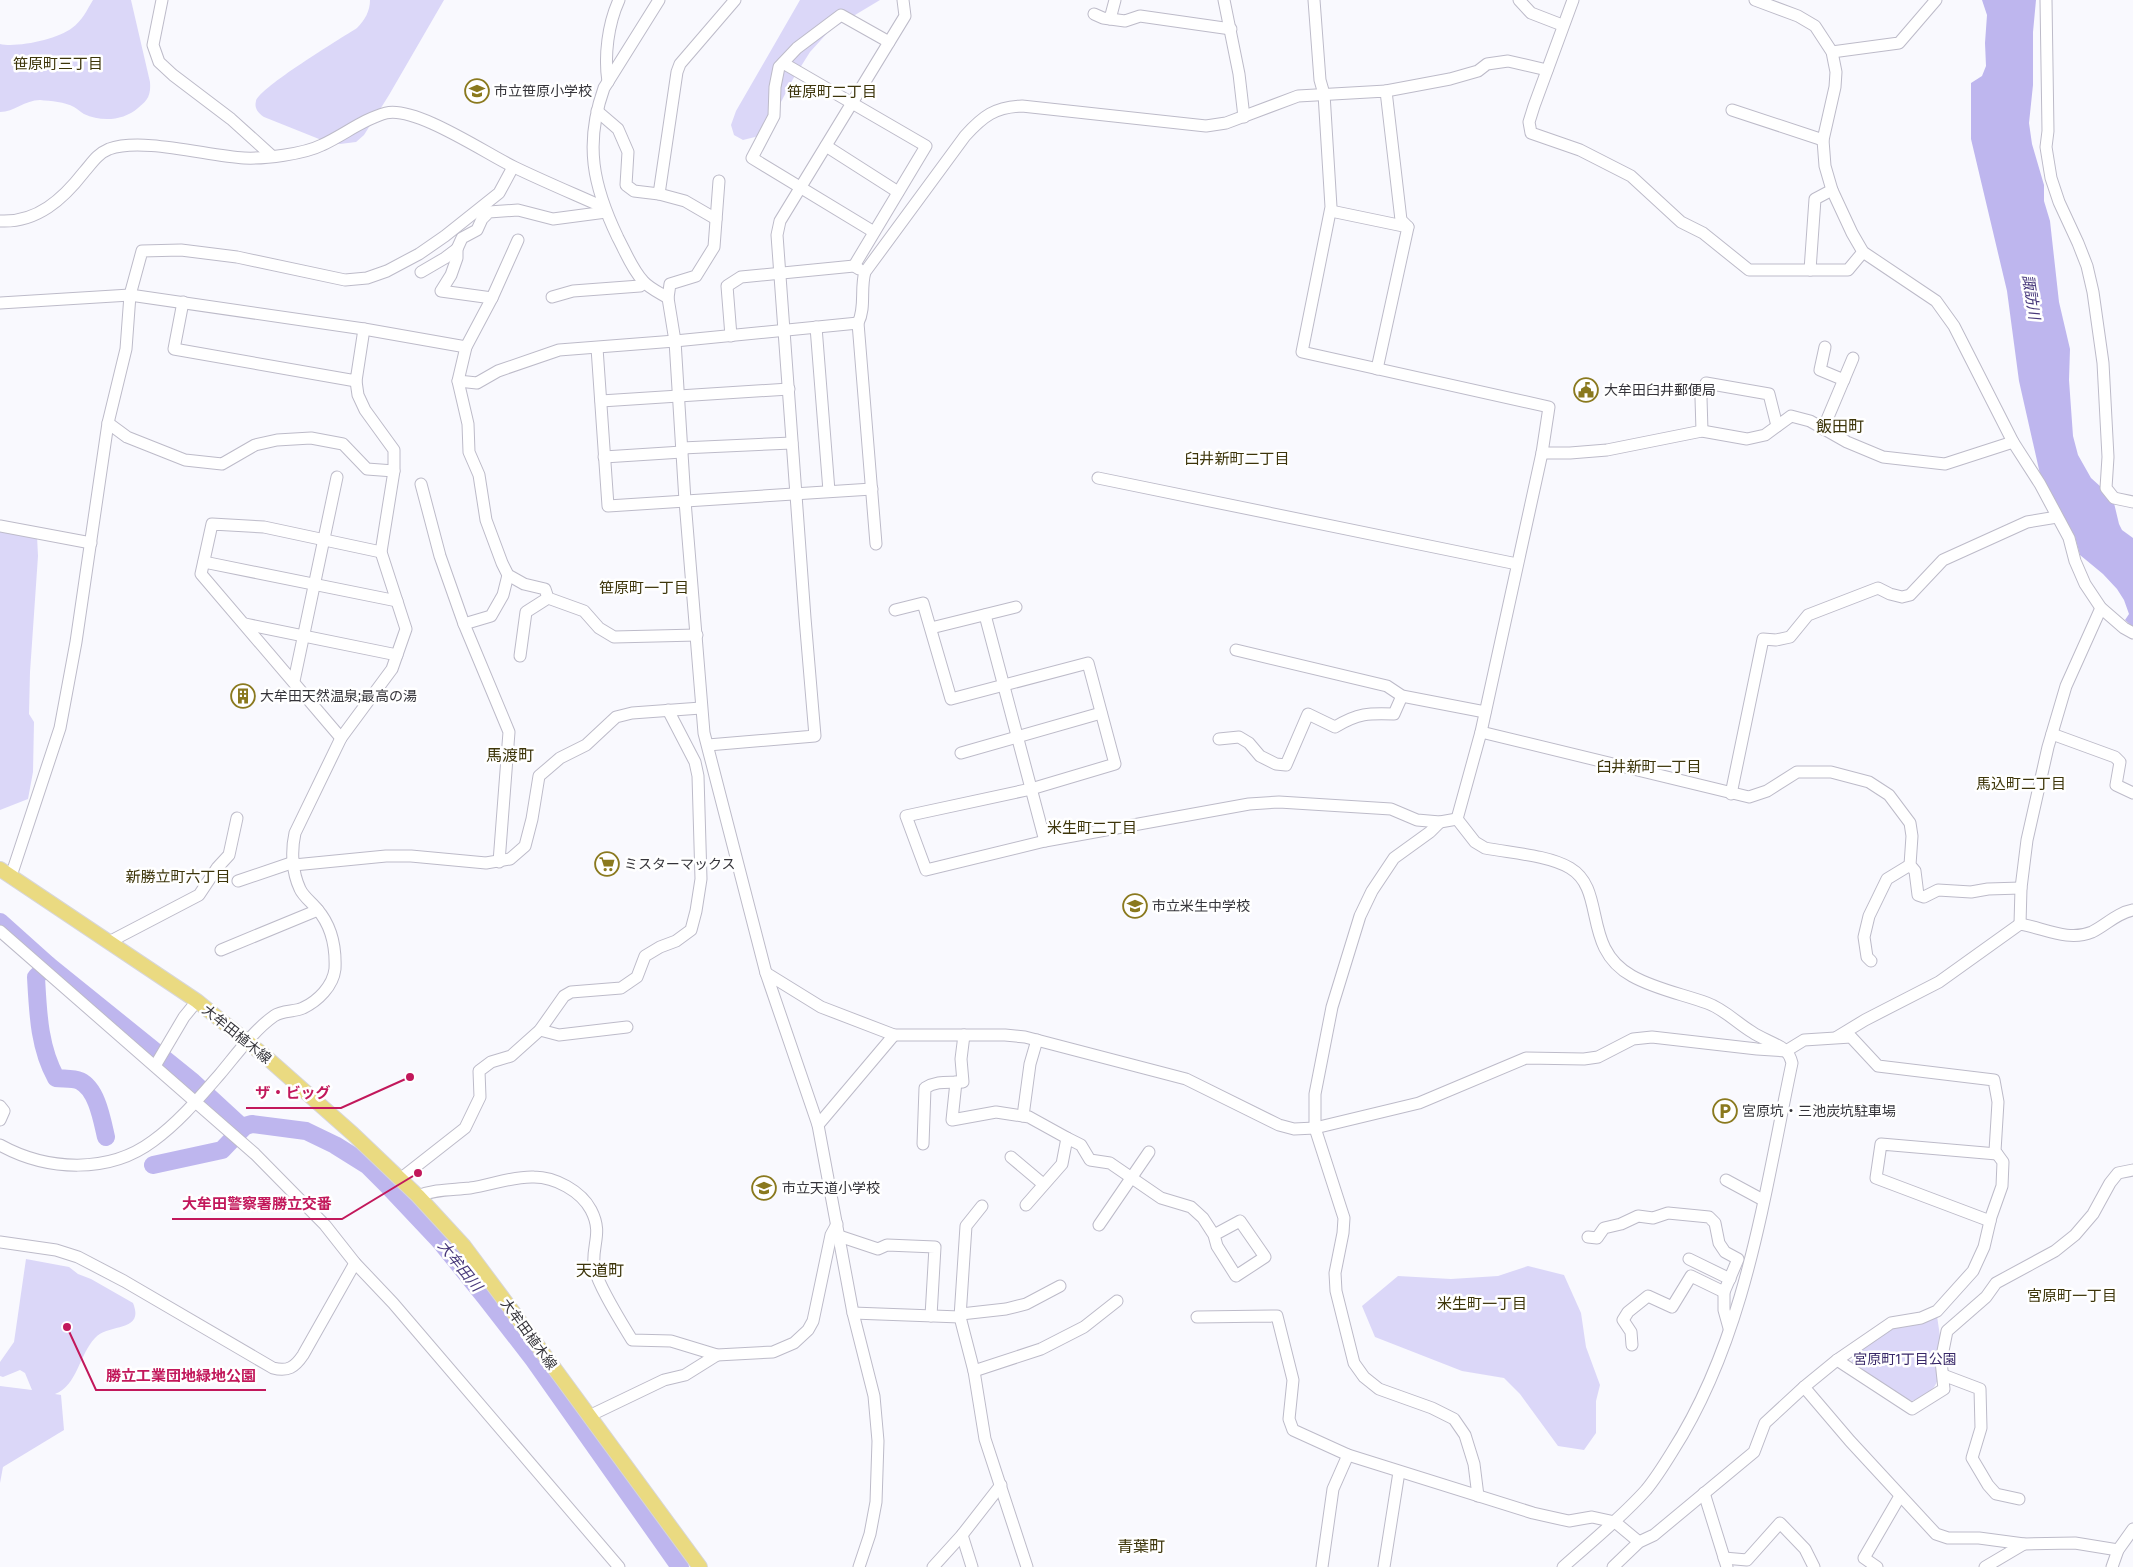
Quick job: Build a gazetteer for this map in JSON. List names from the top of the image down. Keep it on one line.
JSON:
{"streets":{"main road":["大牟田植木線"]},"districts":["笹原町三丁目","笹原町二丁目","飯田町","臼井新町二丁目","笹原町一丁目","馬渡町","臼井新町一丁目","馬込町二丁目","米生町二丁目","新勝立町六丁目","天道町","宮原町一丁目","米生町一丁目","青葉町"],"water":["諏訪川","大牟田川"],"parks":["宮原町1丁目公園"],"places":{"school or university":["市立笹原小学校","市立米生中学校","市立天道小学校"],"public building":["大牟田臼井郵便局"],"building":["大牟田天然温泉;最高の湯"],"supermarket":["ミスターマックス"],"other":["ザ・ビッグ","大牟田警察署勝立交番","勝立工業団地緑地公園"],"parking":["宮原坑・三池炭坑駐車場"]}}
